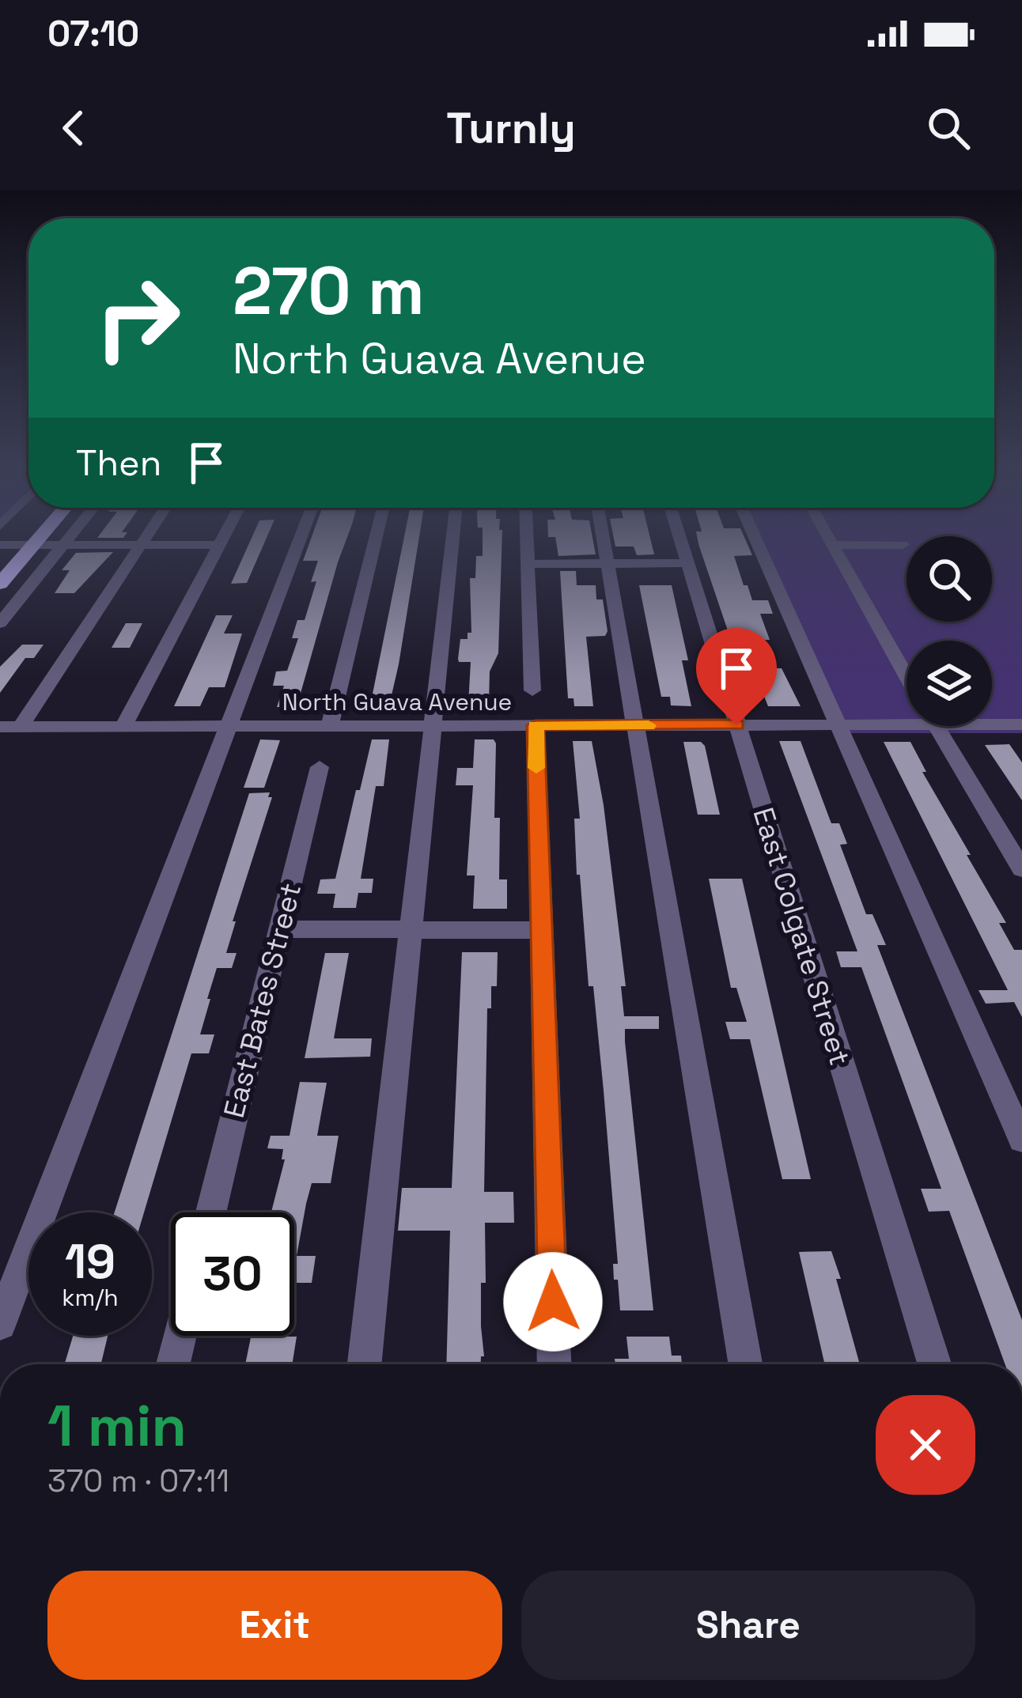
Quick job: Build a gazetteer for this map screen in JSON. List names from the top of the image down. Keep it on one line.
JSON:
{"streets":{"street":["North Guava Avenue","East Colgate Street","East Bates Street"]},"crossings":[["North Guava Avenue","East Colgate Street"]],"page":{"status":"07:10","header":"Turnly","turn":["270 m","North Guava Avenue"],"then":"Then","speed":"19 km/h","limit":"30","heading":["1 min","370 m · 07:11"],"buttons":["Exit","Share"]}}
